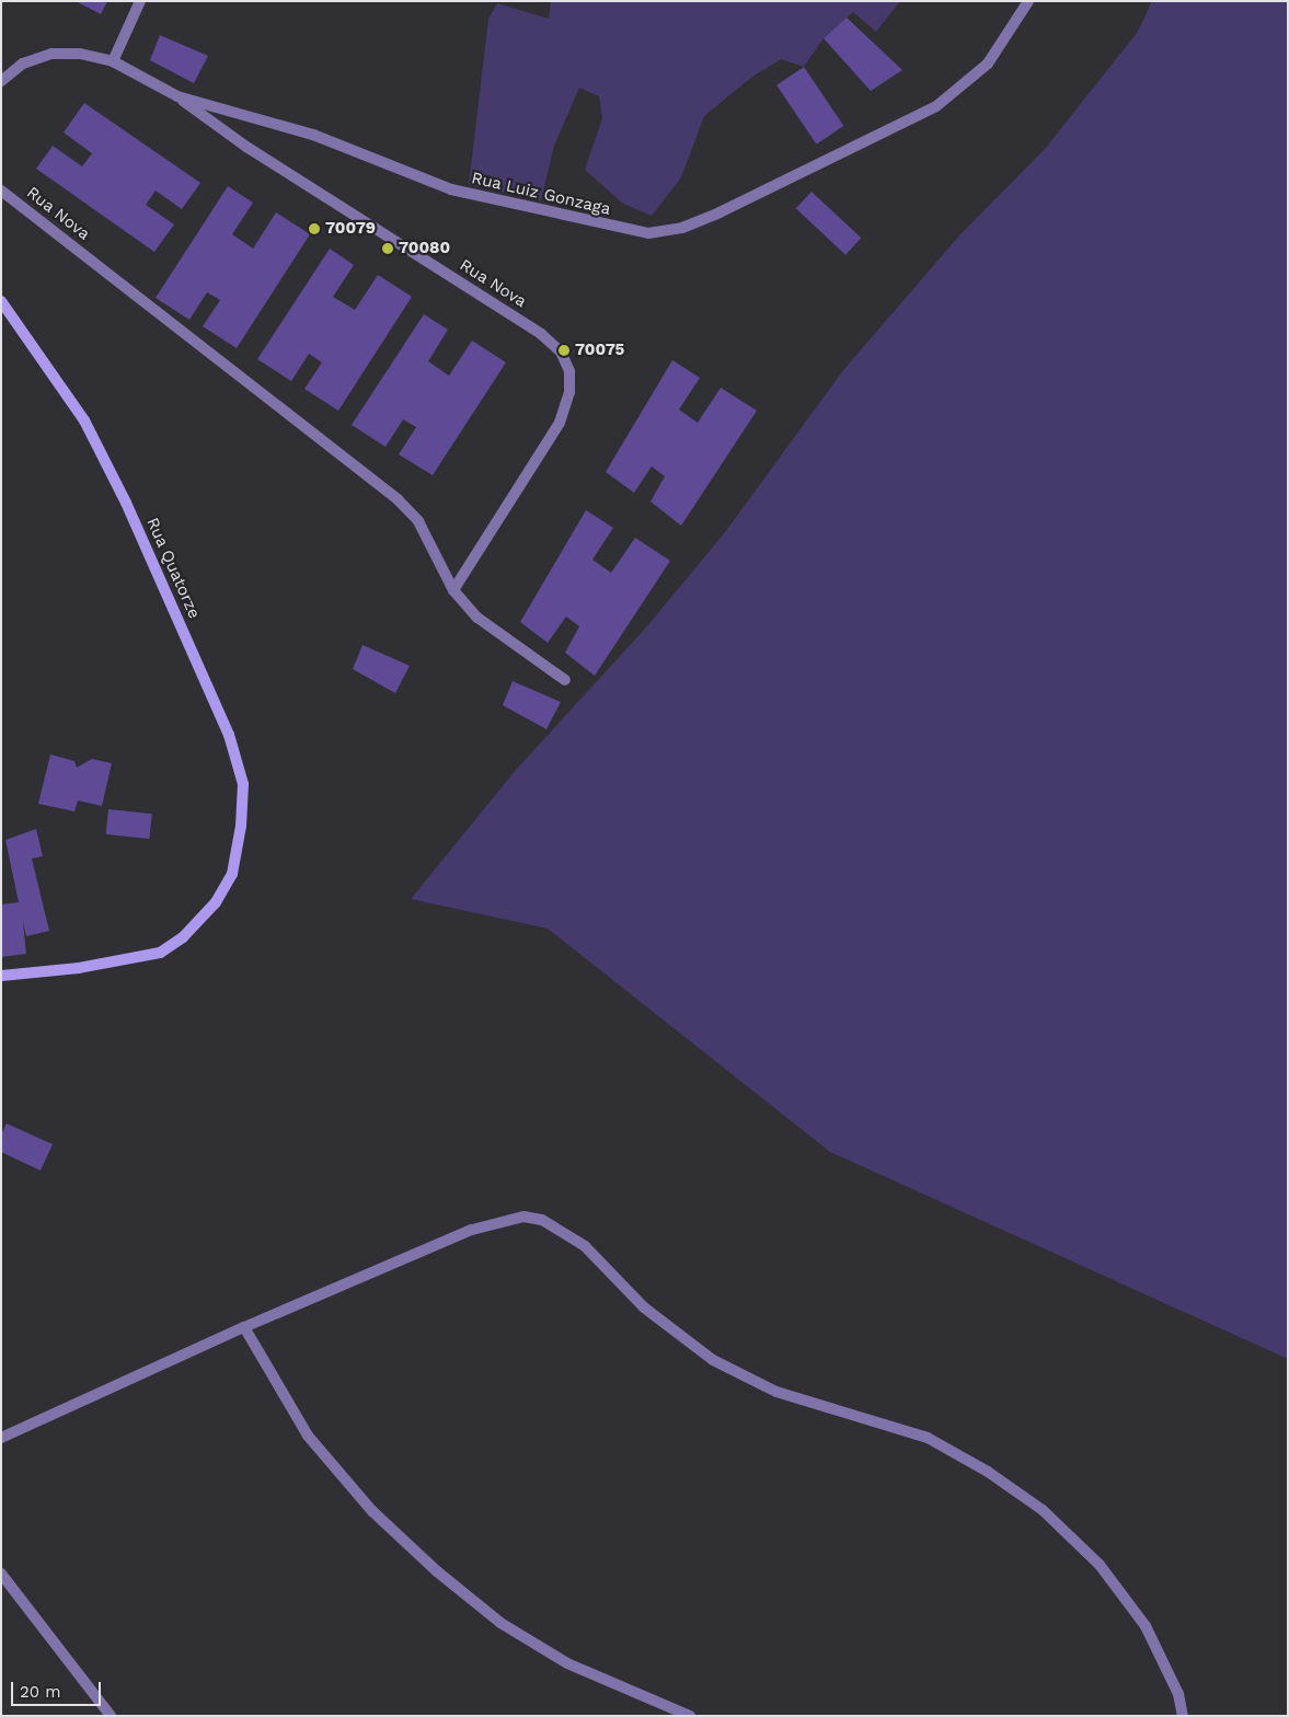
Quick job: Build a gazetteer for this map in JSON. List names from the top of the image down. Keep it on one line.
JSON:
{"streets":{"street":["Rua Luiz Gonzaga","Rua Nova","Rua Quatorze"]},"crossings":[["Rua Luiz Gonzaga","Rua Nova"]],"places":["70079","70080","70075"],"scale_bar":"20 m"}
